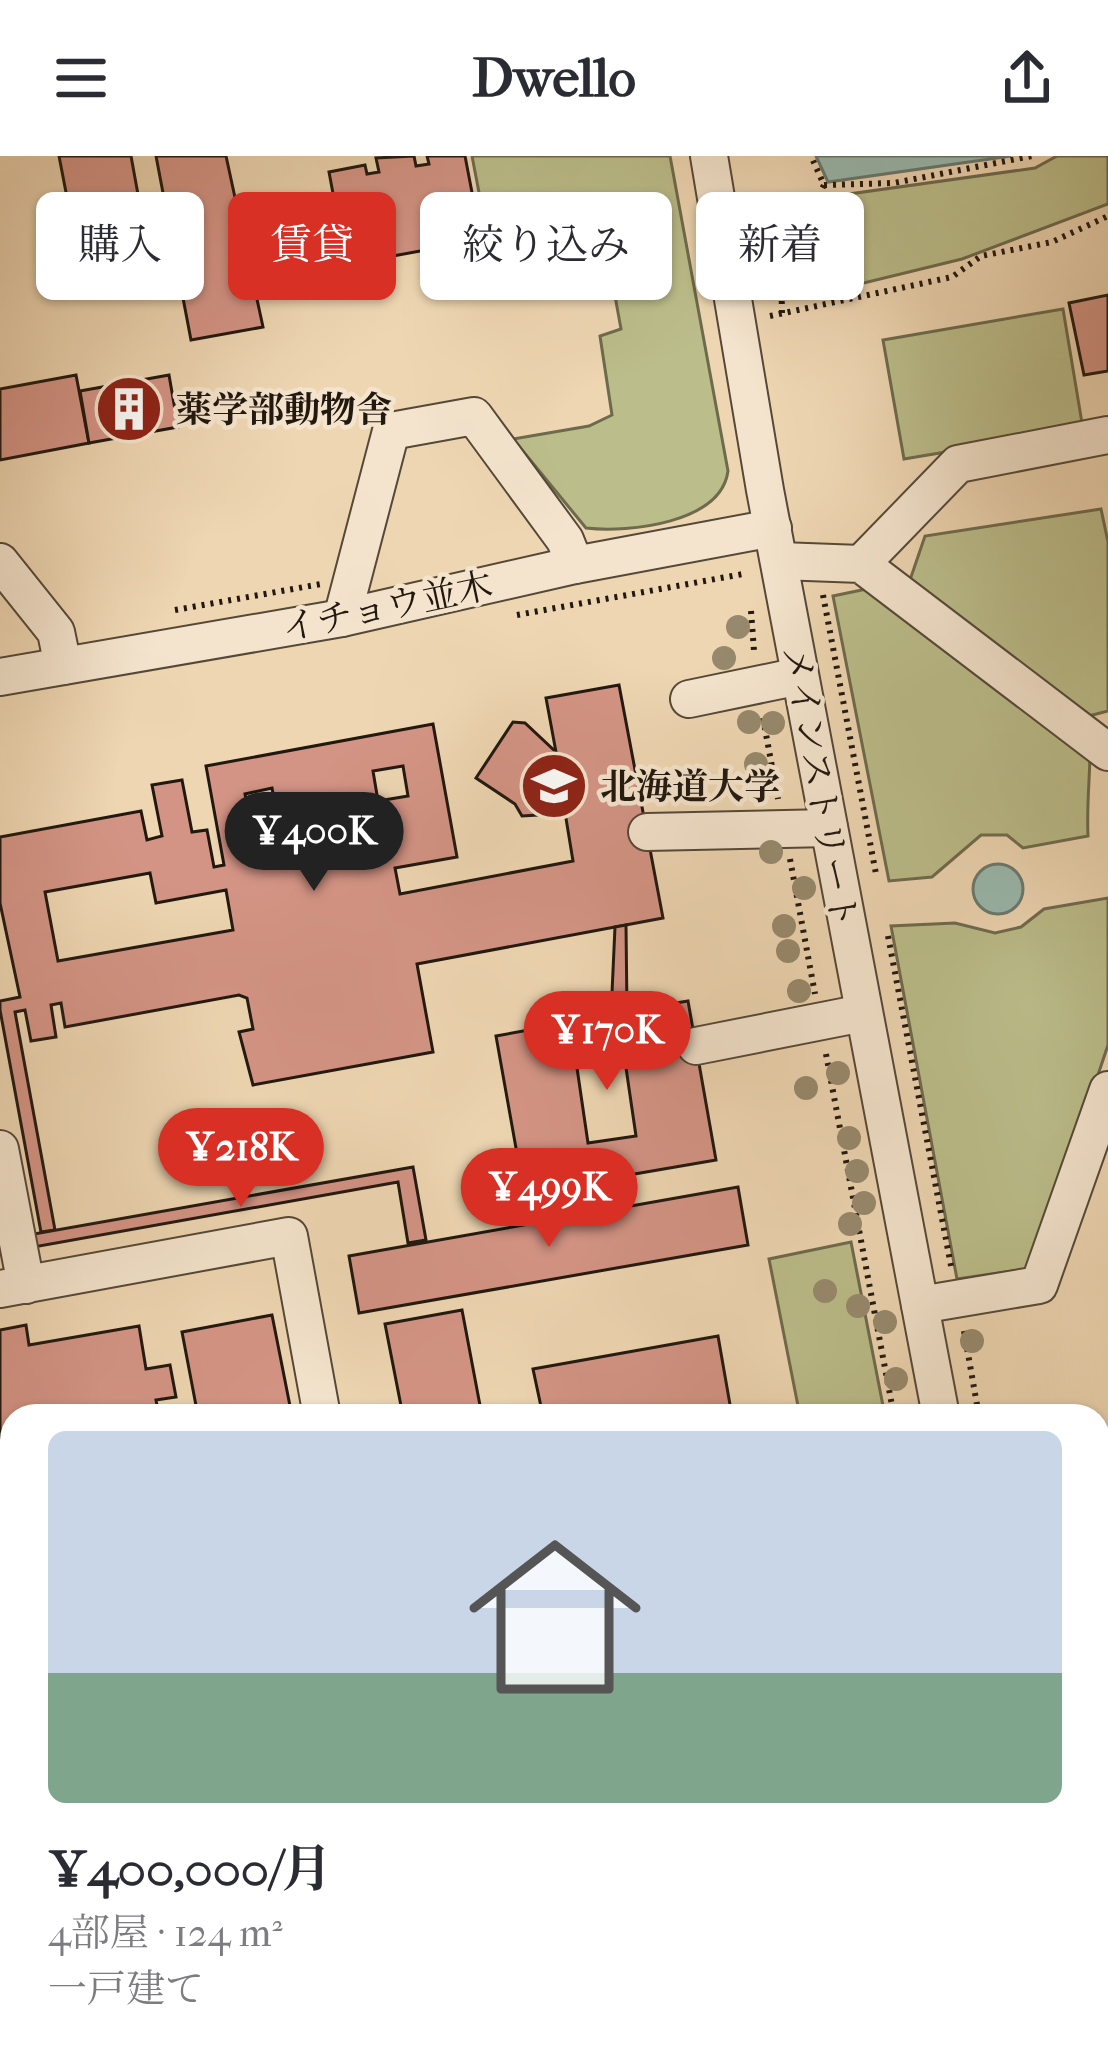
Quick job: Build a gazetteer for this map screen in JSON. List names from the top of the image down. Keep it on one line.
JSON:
{"streets":{"lane":["イチョウ並木","メインストリート"]},"crossings":[["イチョウ並木","メインストリート"]],"places":{"building":["薬学部動物舎"],"school or university":["北海道大学"]},"page":{"header":"Dwello","chip":["購入","賃貸","絞り込み","新着"],"price":["¥400K","¥170K","¥218K","¥499K"],"list":[{"name":"¥400,000/月","note":"4部屋 · 124 m² · 一戸建て"}]}}
